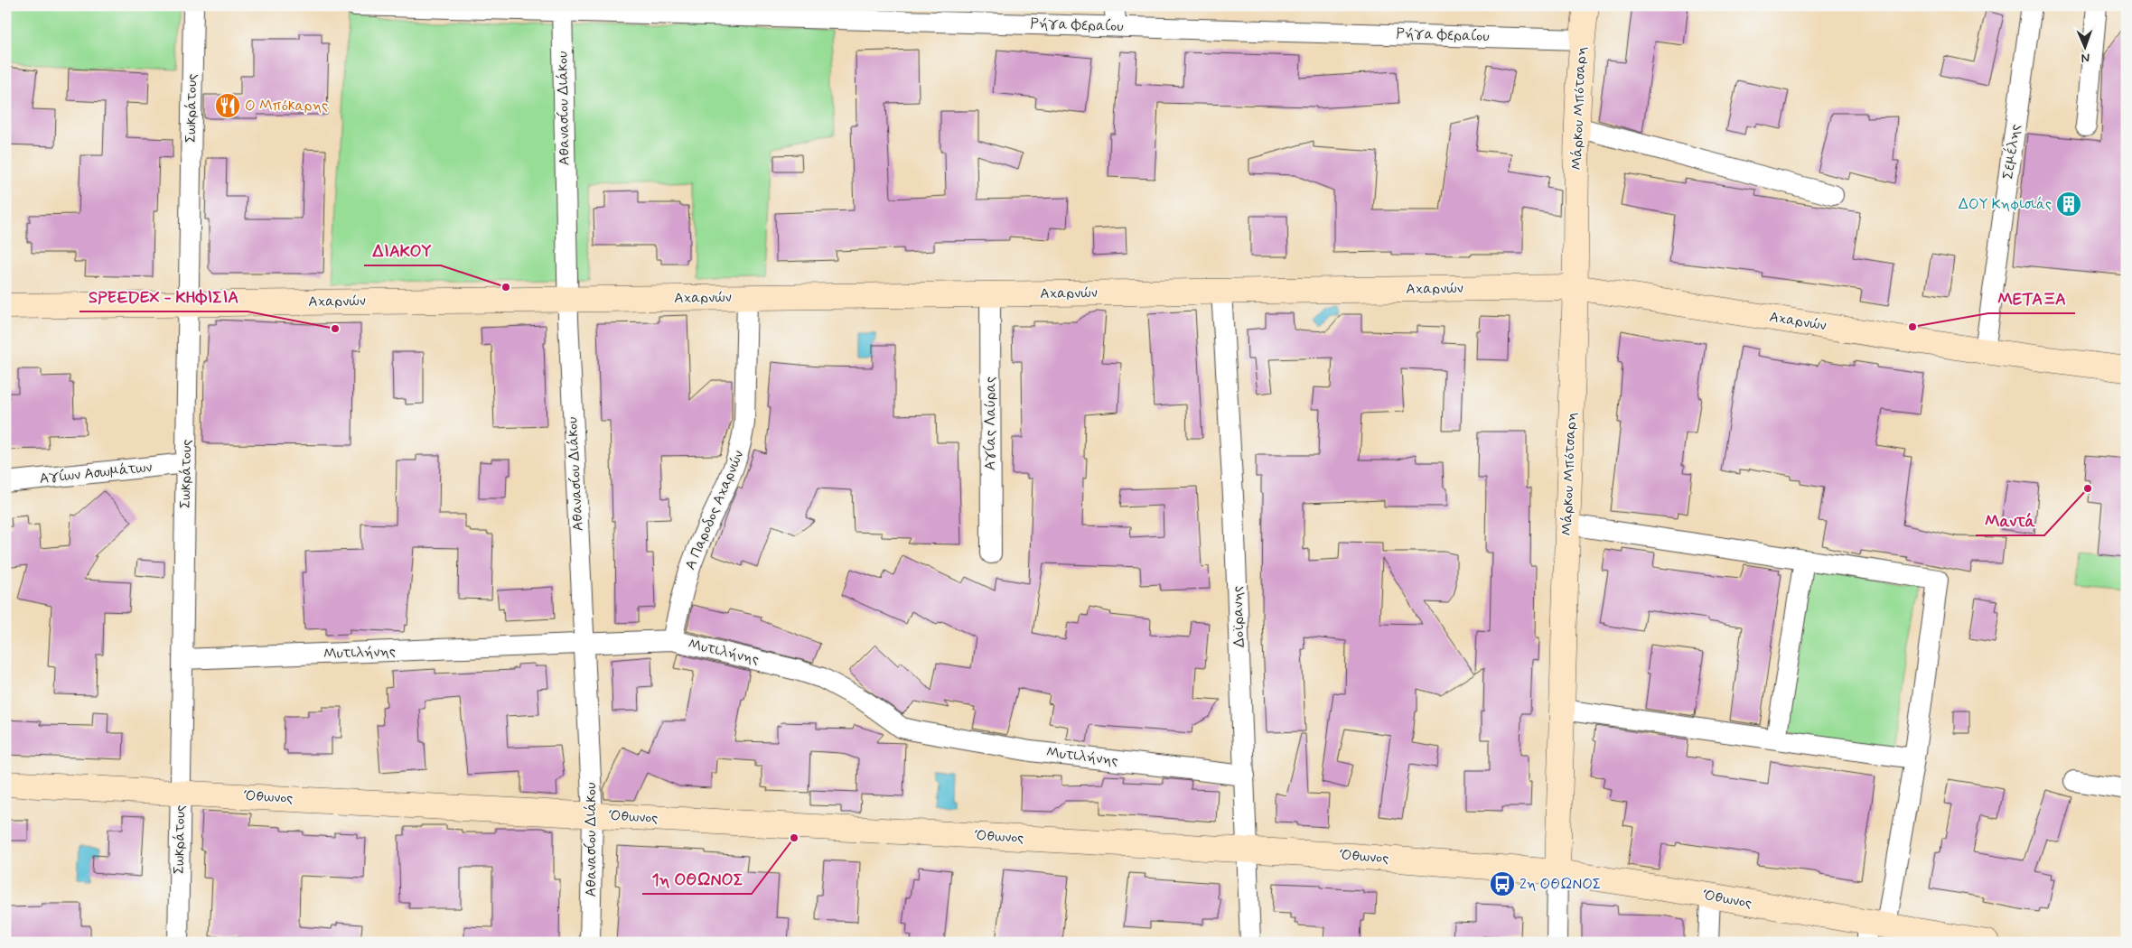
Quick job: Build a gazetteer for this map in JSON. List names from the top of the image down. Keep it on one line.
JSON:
{"streets":{"street":["Ρήγα Φεραίου","Σωκράτους","Αθανασίου Διάκου","Μάρκου Μπότσαρη","Σεμέλης","Αχαρνών","Αγίας Λαύρας","Αγίων Ασωμάτων","Α Παροδος Αχαρνών","Δοϊρανης","Μυτιλήνης","Όθωνος"]},"crossings":[["Ρήγα Φεραίου","Αθανασίου Διάκου"],["Ρήγα Φεραίου","Μάρκου Μπότσαρη"],["Σωκράτους","Αχαρνών"],["Σωκράτους","Αγίων Ασωμάτων"],["Σωκράτους","Μυτιλήνης"],["Σωκράτους","Όθωνος"],["Αθανασίου Διάκου","Αχαρνών"],["Αθανασίου Διάκου","Μυτιλήνης"],["Αθανασίου Διάκου","Όθωνος"],["Μάρκου Μπότσαρη","Αχαρνών"],["Μάρκου Μπότσαρη","Όθωνος"],["Σεμέλης","Αχαρνών"],["Αχαρνών","Αγίας Λαύρας"],["Αχαρνών","Α Παροδος Αχαρνών"],["Αχαρνών","Δοϊρανης"],["Α Παροδος Αχαρνών","Μυτιλήνης"],["Δοϊρανης","Μυτιλήνης"],["Δοϊρανης","Όθωνος"]],"places":{"restaurant":["Ο Μπόκαρης"],"building":["ΔΟΥ Κηφισιάς"],"other":["ΔΙΑΚΟΥ","ΜΕΤΑΞΑ","SPEEDEX - ΚΗΦΙΣΙΑ","Μαντά","1η ΟΘΩΝΟΣ"],"bus stop":["2η ΟΘΩΝΟΣ"]},"north":"bottom"}
